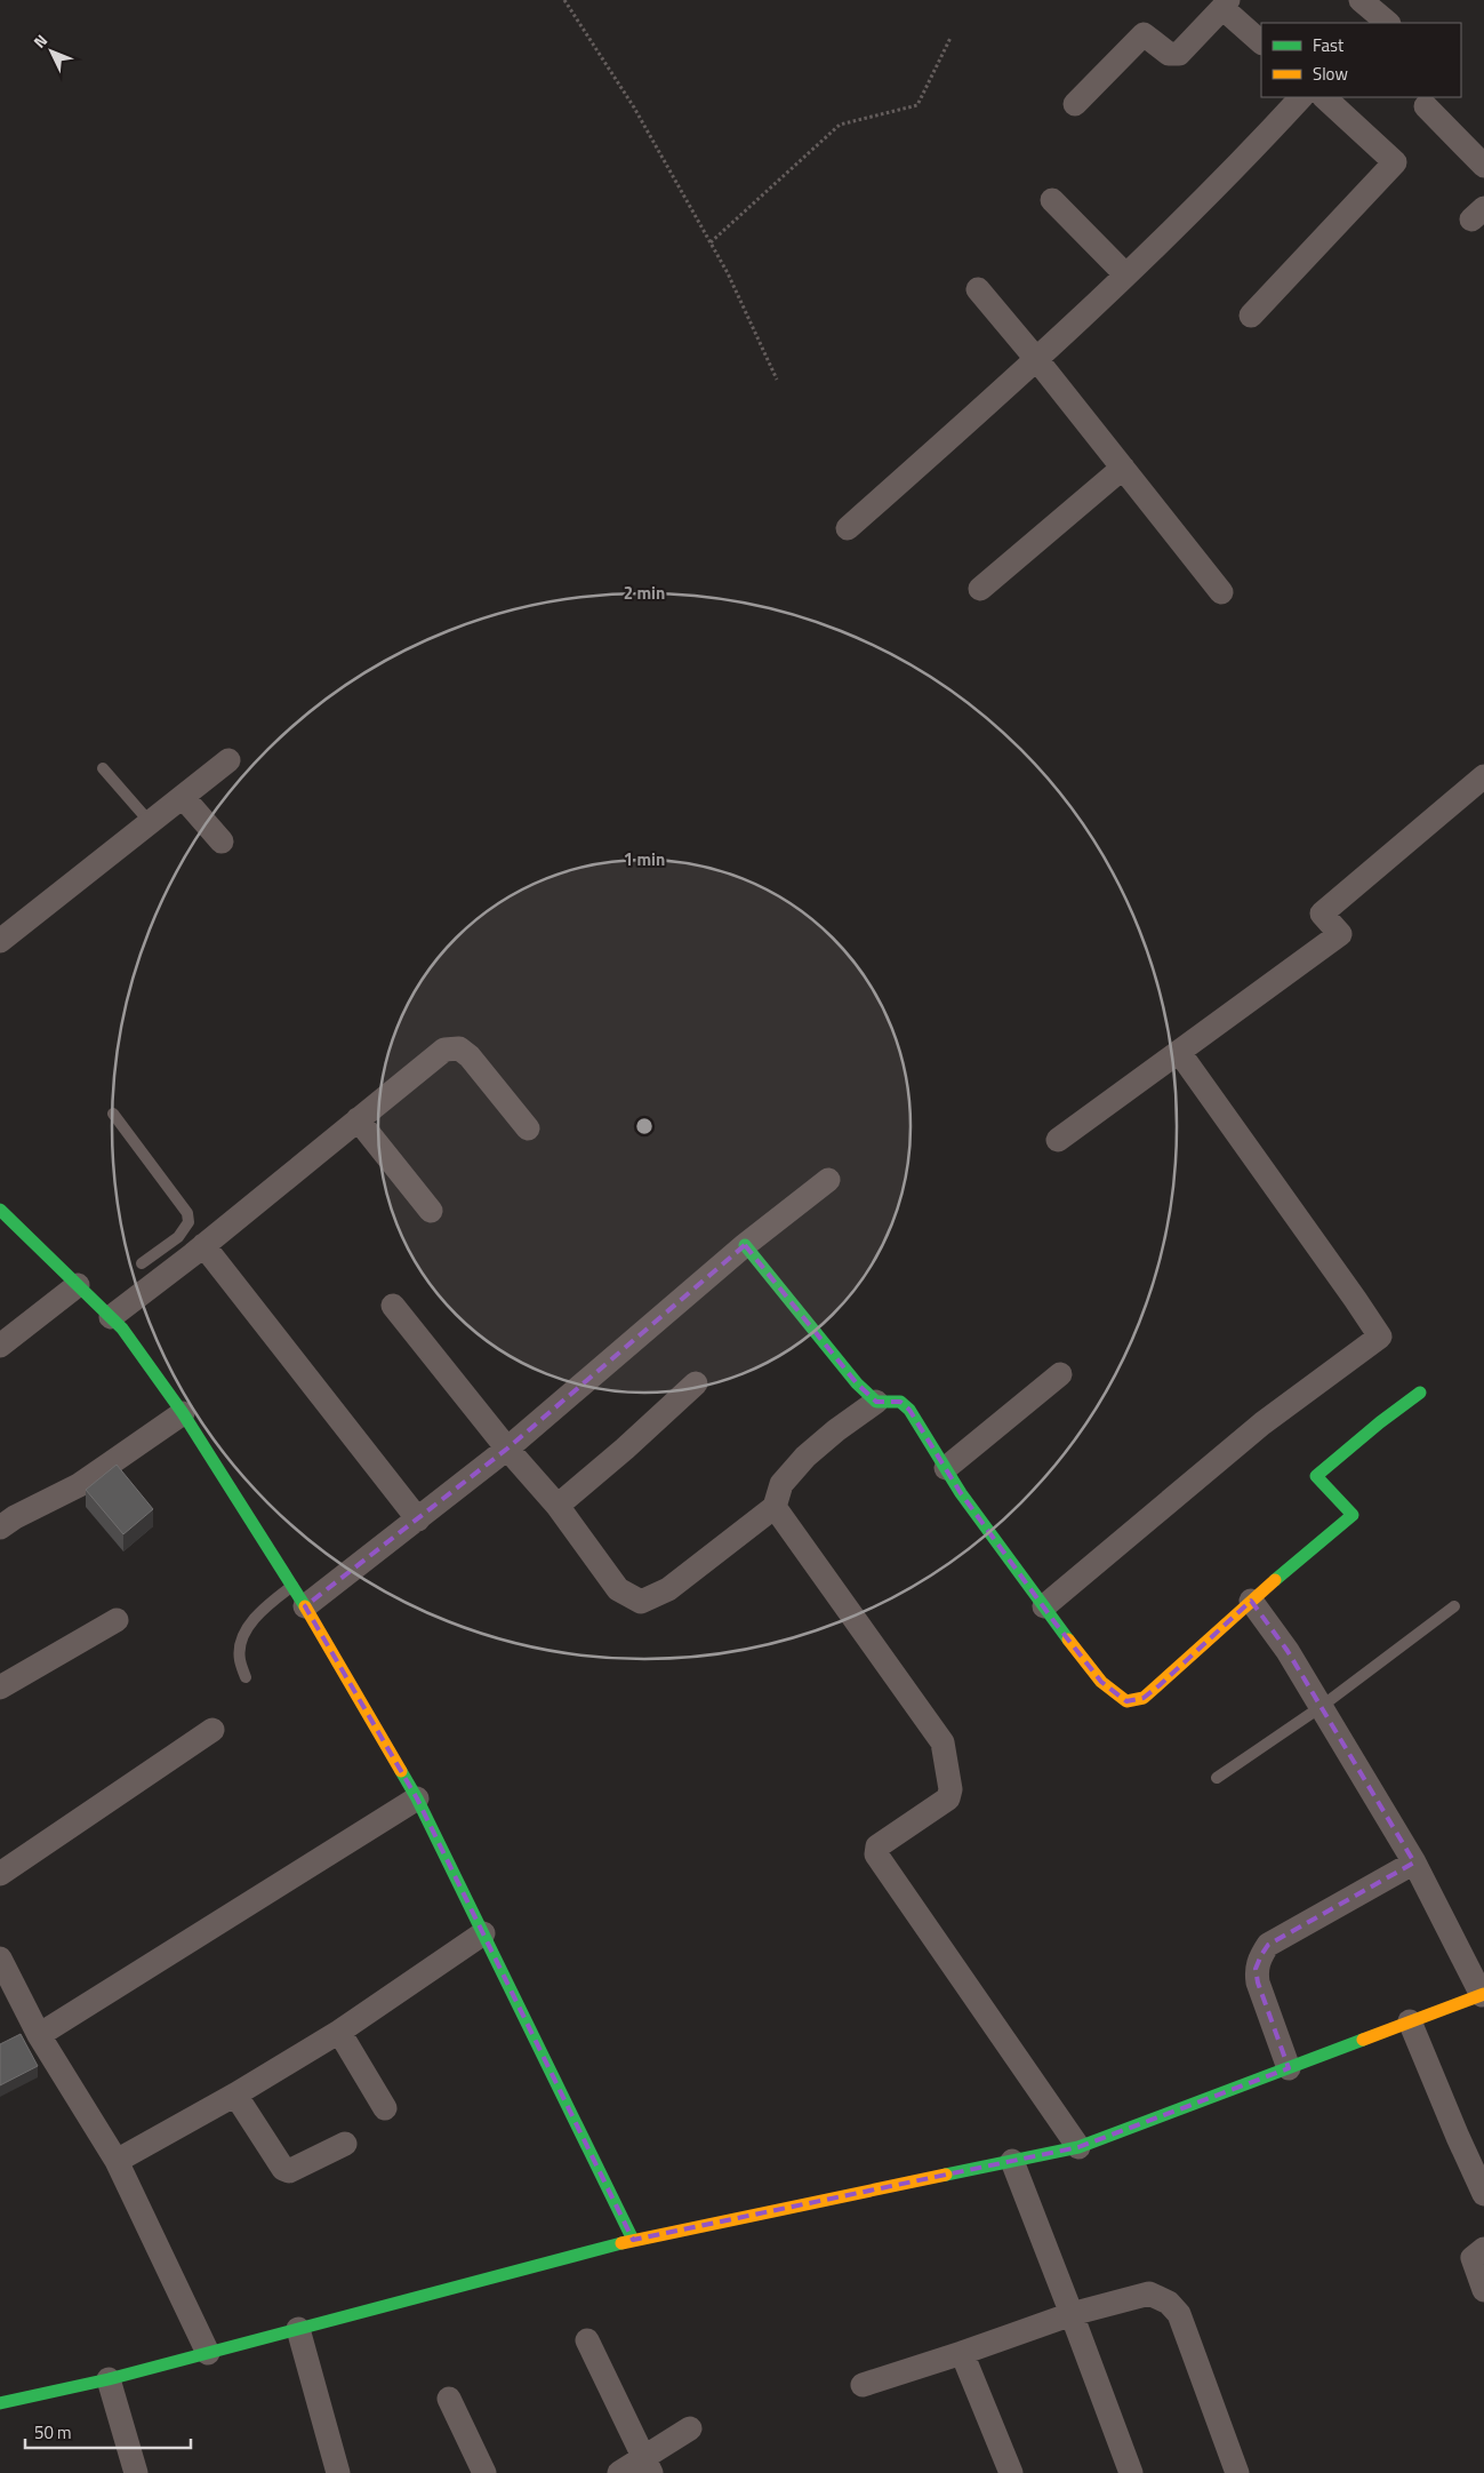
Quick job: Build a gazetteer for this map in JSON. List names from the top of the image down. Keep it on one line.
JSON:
{"legend":["Fast","Slow"],"scale_bar":"50 m","north":"top left","rings":["2 min","1 min"]}
